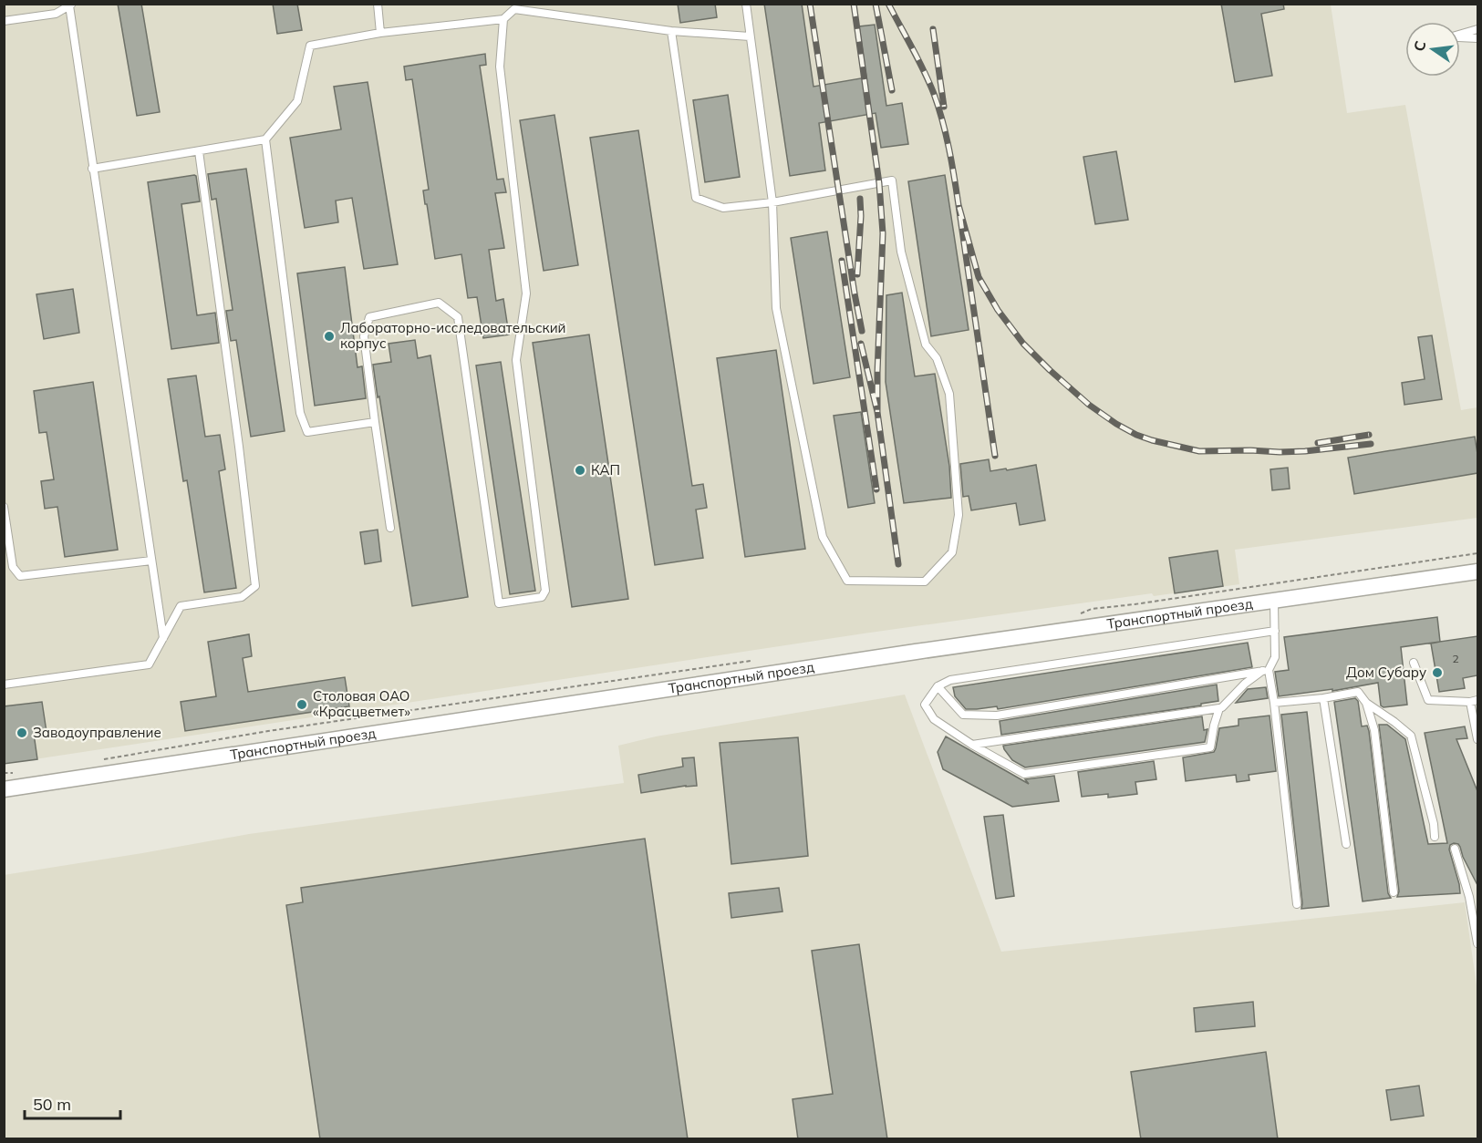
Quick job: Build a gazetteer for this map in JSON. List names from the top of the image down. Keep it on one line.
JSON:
{"streets":{"street":["Транспортный проезд"]},"places":["Лабораторно-исследовательский корпус","КАП","Дом Субару","Столовая ОАО «Красцветмет»","Заводоуправление"],"house_numbers":["2"],"scale_bar":"50 m","north":"left"}
